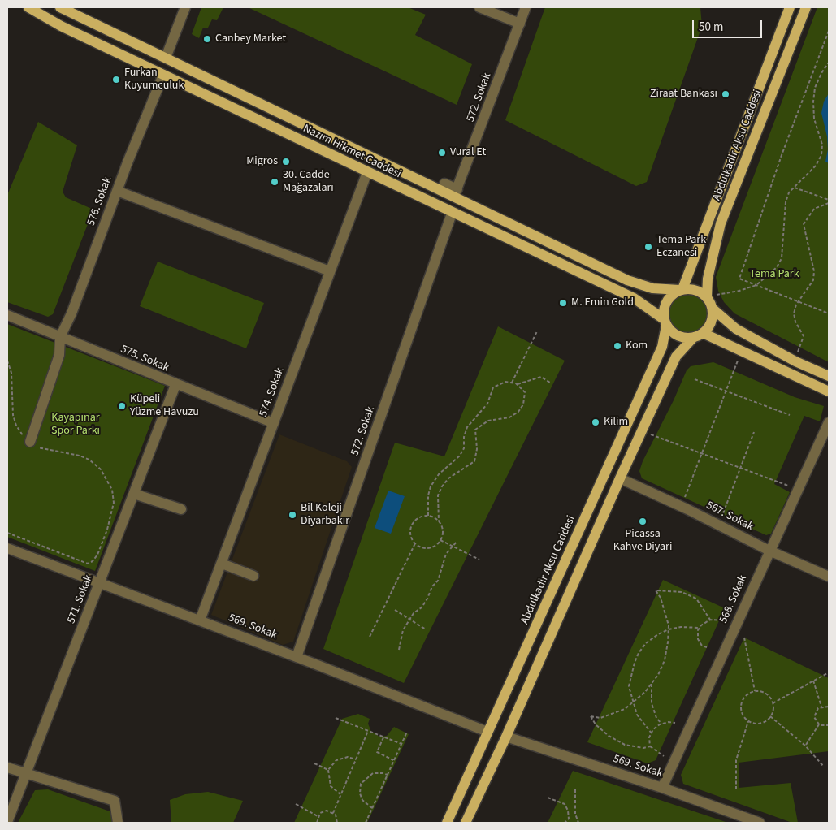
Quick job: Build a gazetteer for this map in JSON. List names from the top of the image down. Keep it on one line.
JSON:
{"streets":{"main road":["Abdulkadir Aksu Caddesi","Nazım Hikmet Caddesi"],"street":["572. Sokak","576. Sokak","575. Sokak","574. Sokak","567. Sokak","571. Sokak","568. Sokak","569. Sokak"]},"crossings":[["572. Sokak","Nazım Hikmet Caddesi"],["572. Sokak","569. Sokak"],["Abdulkadir Aksu Caddesi","Nazım Hikmet Caddesi"],["Abdulkadir Aksu Caddesi","569. Sokak"],["Nazım Hikmet Caddesi","576. Sokak"],["Nazım Hikmet Caddesi","574. Sokak"],["576. Sokak","575. Sokak"],["575. Sokak","574. Sokak"],["575. Sokak","571. Sokak"],["574. Sokak","569. Sokak"],["567. Sokak","568. Sokak"],["571. Sokak","569. Sokak"],["568. Sokak","569. Sokak"]],"parks":["Tema Park","Kayapınar Spor Parkı"],"places":["Canbey Market","Furkan Kuyumculuk","Ziraat Bankası","Vural Et","Migros","30. Cadde Mağazaları","Tema Park Eczanesi","M. Emin Gold","Kom","Küpeli Yüzme Havuzu","Kilim","Bil Koleji Diyarbakır","Picassa Kahve Diyari"],"scale_bar":"50 m"}
